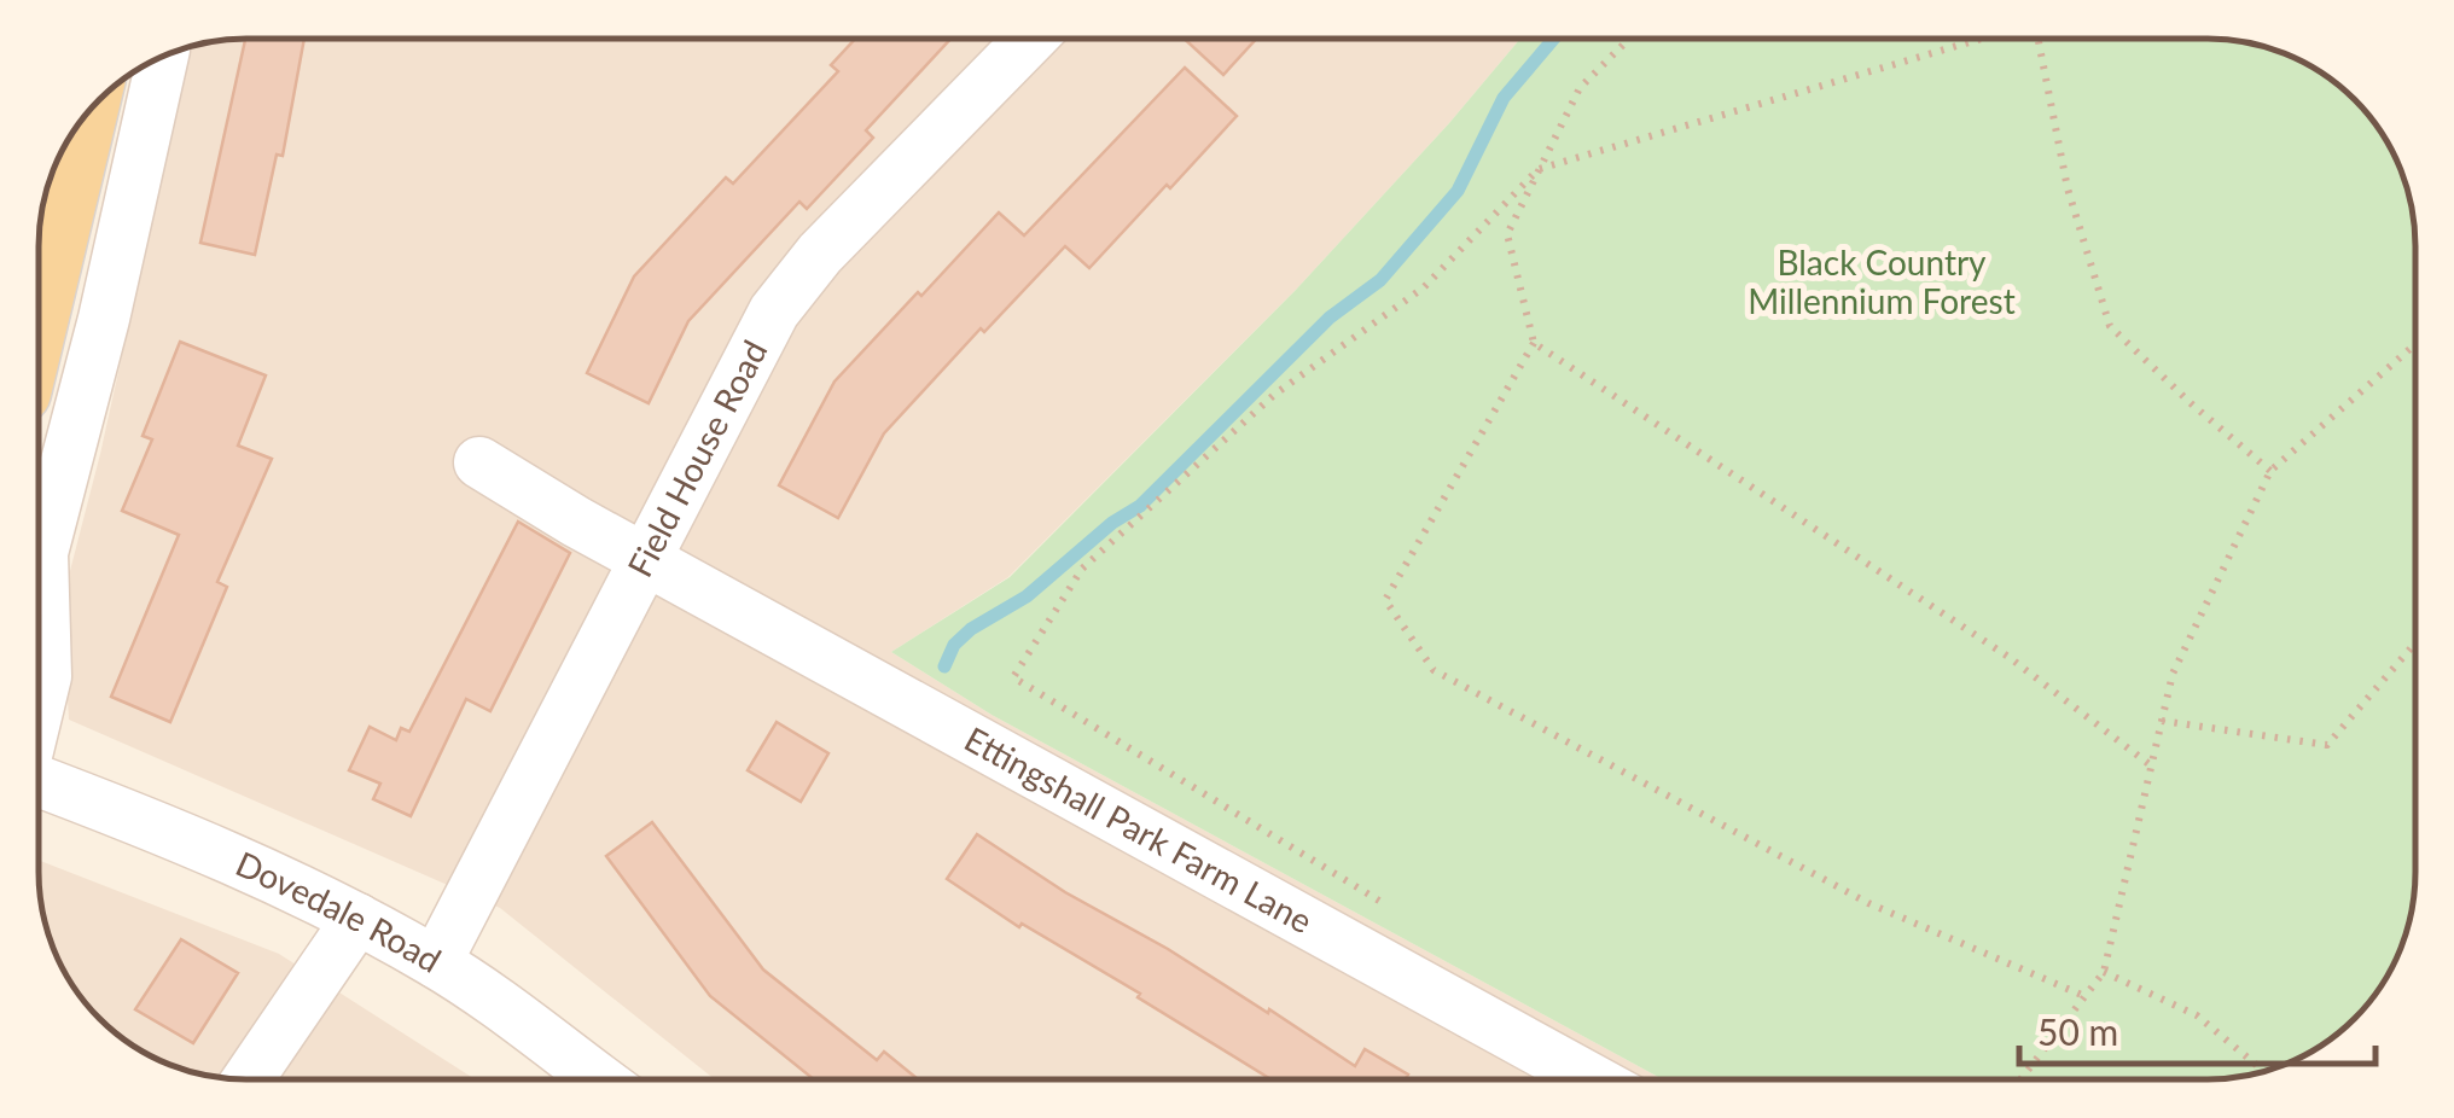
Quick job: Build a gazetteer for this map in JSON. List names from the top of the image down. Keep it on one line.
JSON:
{"streets":{"street":["Field House Road","Ettingshall Park Farm Lane","Dovedale Road"]},"crossings":[["Field House Road","Ettingshall Park Farm Lane"],["Field House Road","Dovedale Road"]],"parks":["Black Country Millennium Forest"],"scale_bar":"50 m"}
